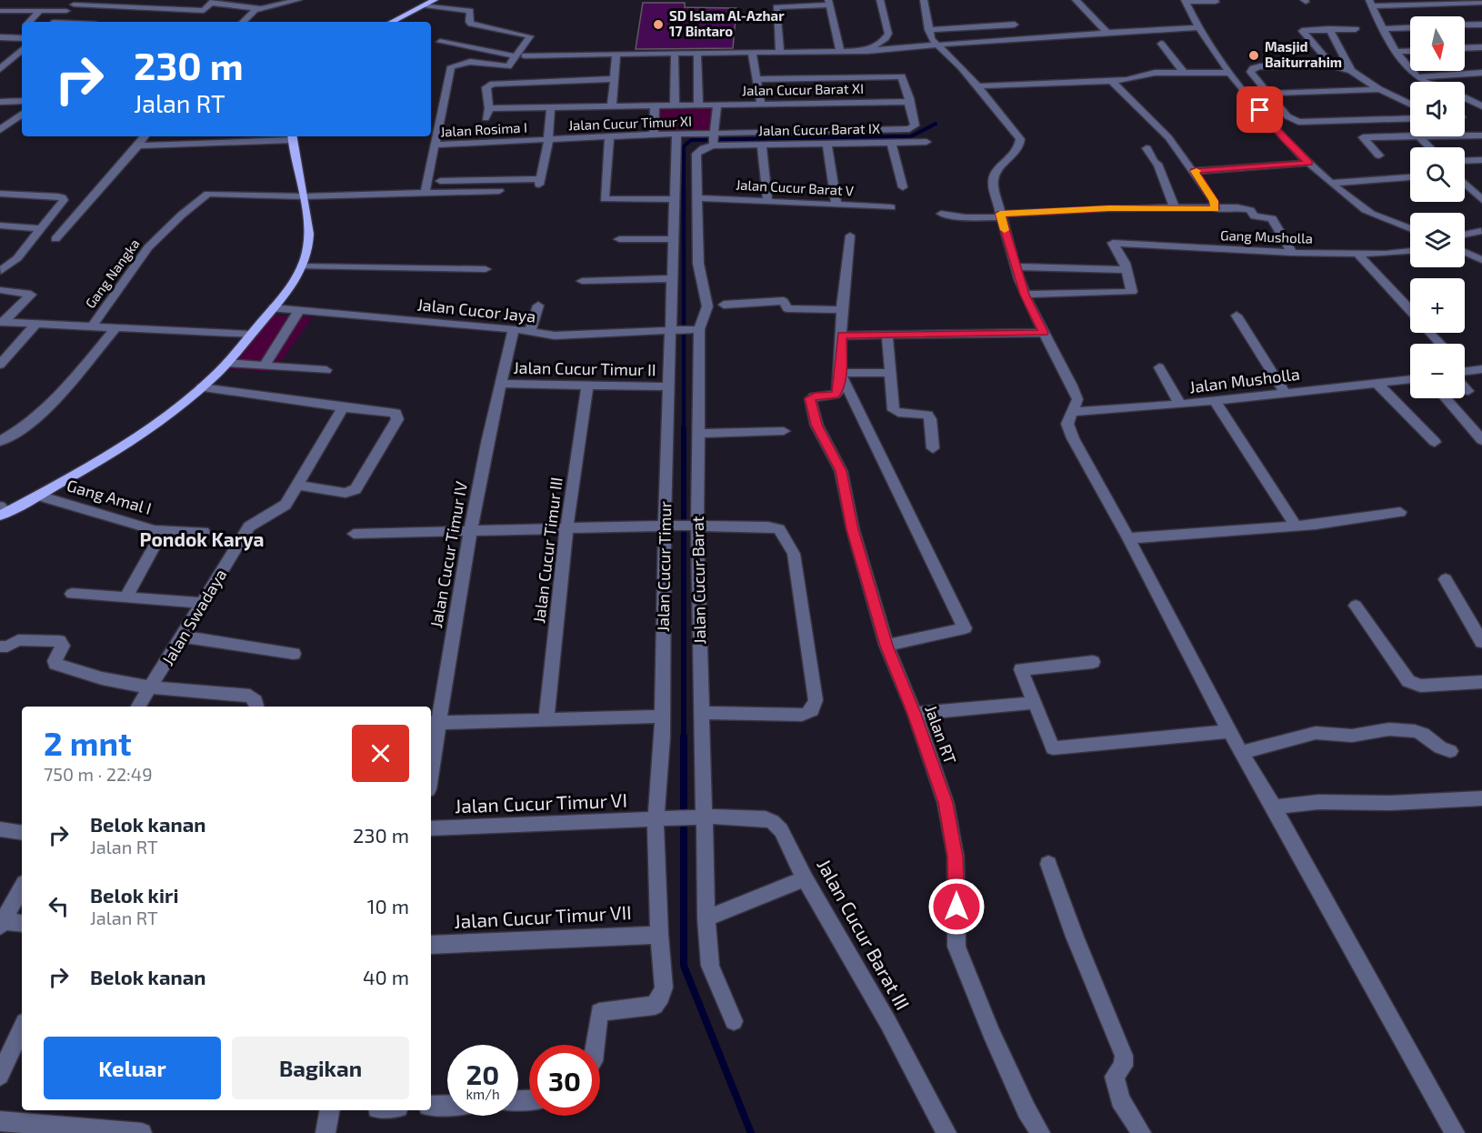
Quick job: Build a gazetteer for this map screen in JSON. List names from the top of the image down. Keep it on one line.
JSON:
{"streets":{"street":["Jalan Cucur Barat XI","Jalan Cucur Timur XI","Jalan Rosima I","Jalan Cucur Barat IX","Jalan Cucur Barat V","Gang Musholla","Gang Nangka","Jalan Cucor Jaya","Jalan Cucur Timur II","Jalan Musholla","Gang Amal I","Jalan Cucur Timur III","Jalan Cucur Timur IV","Jalan Cucur Timur","Jalan Cucur Barat","Jalan Swadaya","Jalan RT","Jalan Cucur Timur VI","Jalan Cucur Timur VII","Jalan Cucur Barat III"]},"crossings":[["Jalan Cucur Timur XI","Jalan Rosima I"],["Jalan Cucur Timur XI","Jalan Cucur Barat IX"],["Jalan Cucur Timur XI","Jalan Cucur Timur"],["Jalan Cucur Timur XI","Jalan Cucur Barat"],["Jalan Cucur Barat IX","Jalan Cucur Barat"],["Jalan Cucur Barat V","Jalan Cucur Barat"],["Jalan Cucor Jaya","Jalan Cucur Timur IV"],["Jalan Cucor Jaya","Jalan Cucur Timur"],["Jalan Cucor Jaya","Jalan Cucur Barat"],["Jalan Cucur Timur II","Jalan Cucur Timur III"],["Jalan Cucur Timur II","Jalan Cucur Timur IV"],["Jalan Cucur Timur II","Jalan Cucur Timur"],["Jalan Cucur Timur","Jalan Cucur Timur VI"],["Jalan Cucur Timur","Jalan Cucur Timur VII"],["Jalan Cucur Timur","Jalan Cucur Barat III"],["Jalan Cucur Barat","Jalan Cucur Barat III"],["Jalan Cucur Timur VI","Jalan Cucur Barat III"]],"districts":["Pondok Karya"],"places":["SD Islam Al-Azhar 17 Bintaro","Masjid Baiturrahim"],"north":"bottom","page":{"map_buttons":["+","−"],"turn":["230 m","Jalan RT"],"heading":["2 mnt","750 m · 22:49"],"list":[{"name":"Belok kanan","note":"Jalan RT","value":"230 m"},{"name":"Belok kiri","note":"Jalan RT","value":"10 m"},{"name":"Belok kanan","value":"40 m"}],"buttons":["Keluar","Bagikan"],"speed":"20 km/h","limit":"30"}}
